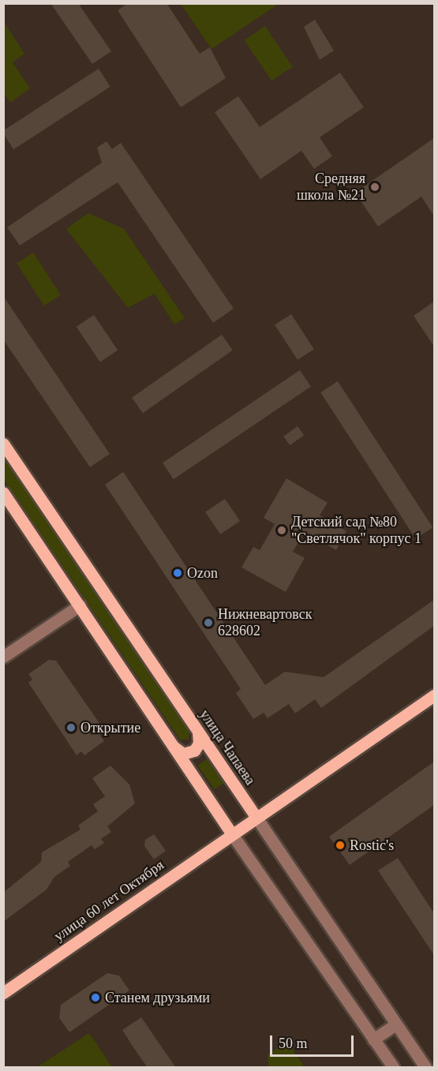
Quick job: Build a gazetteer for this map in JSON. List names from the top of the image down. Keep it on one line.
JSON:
{"streets":{"main road":["улица Чапаева","улица 60 лет Октября"]},"crossings":[["улица Чапаева","улица 60 лет Октября"]],"places":["Средняя школа №21","Детский сад №80 \"Светлячок\" корпус 1","Ozon","Нижневартовск 628602","Открытие","Rostic's","Станем друзьями"],"scale_bar":"50 m"}
